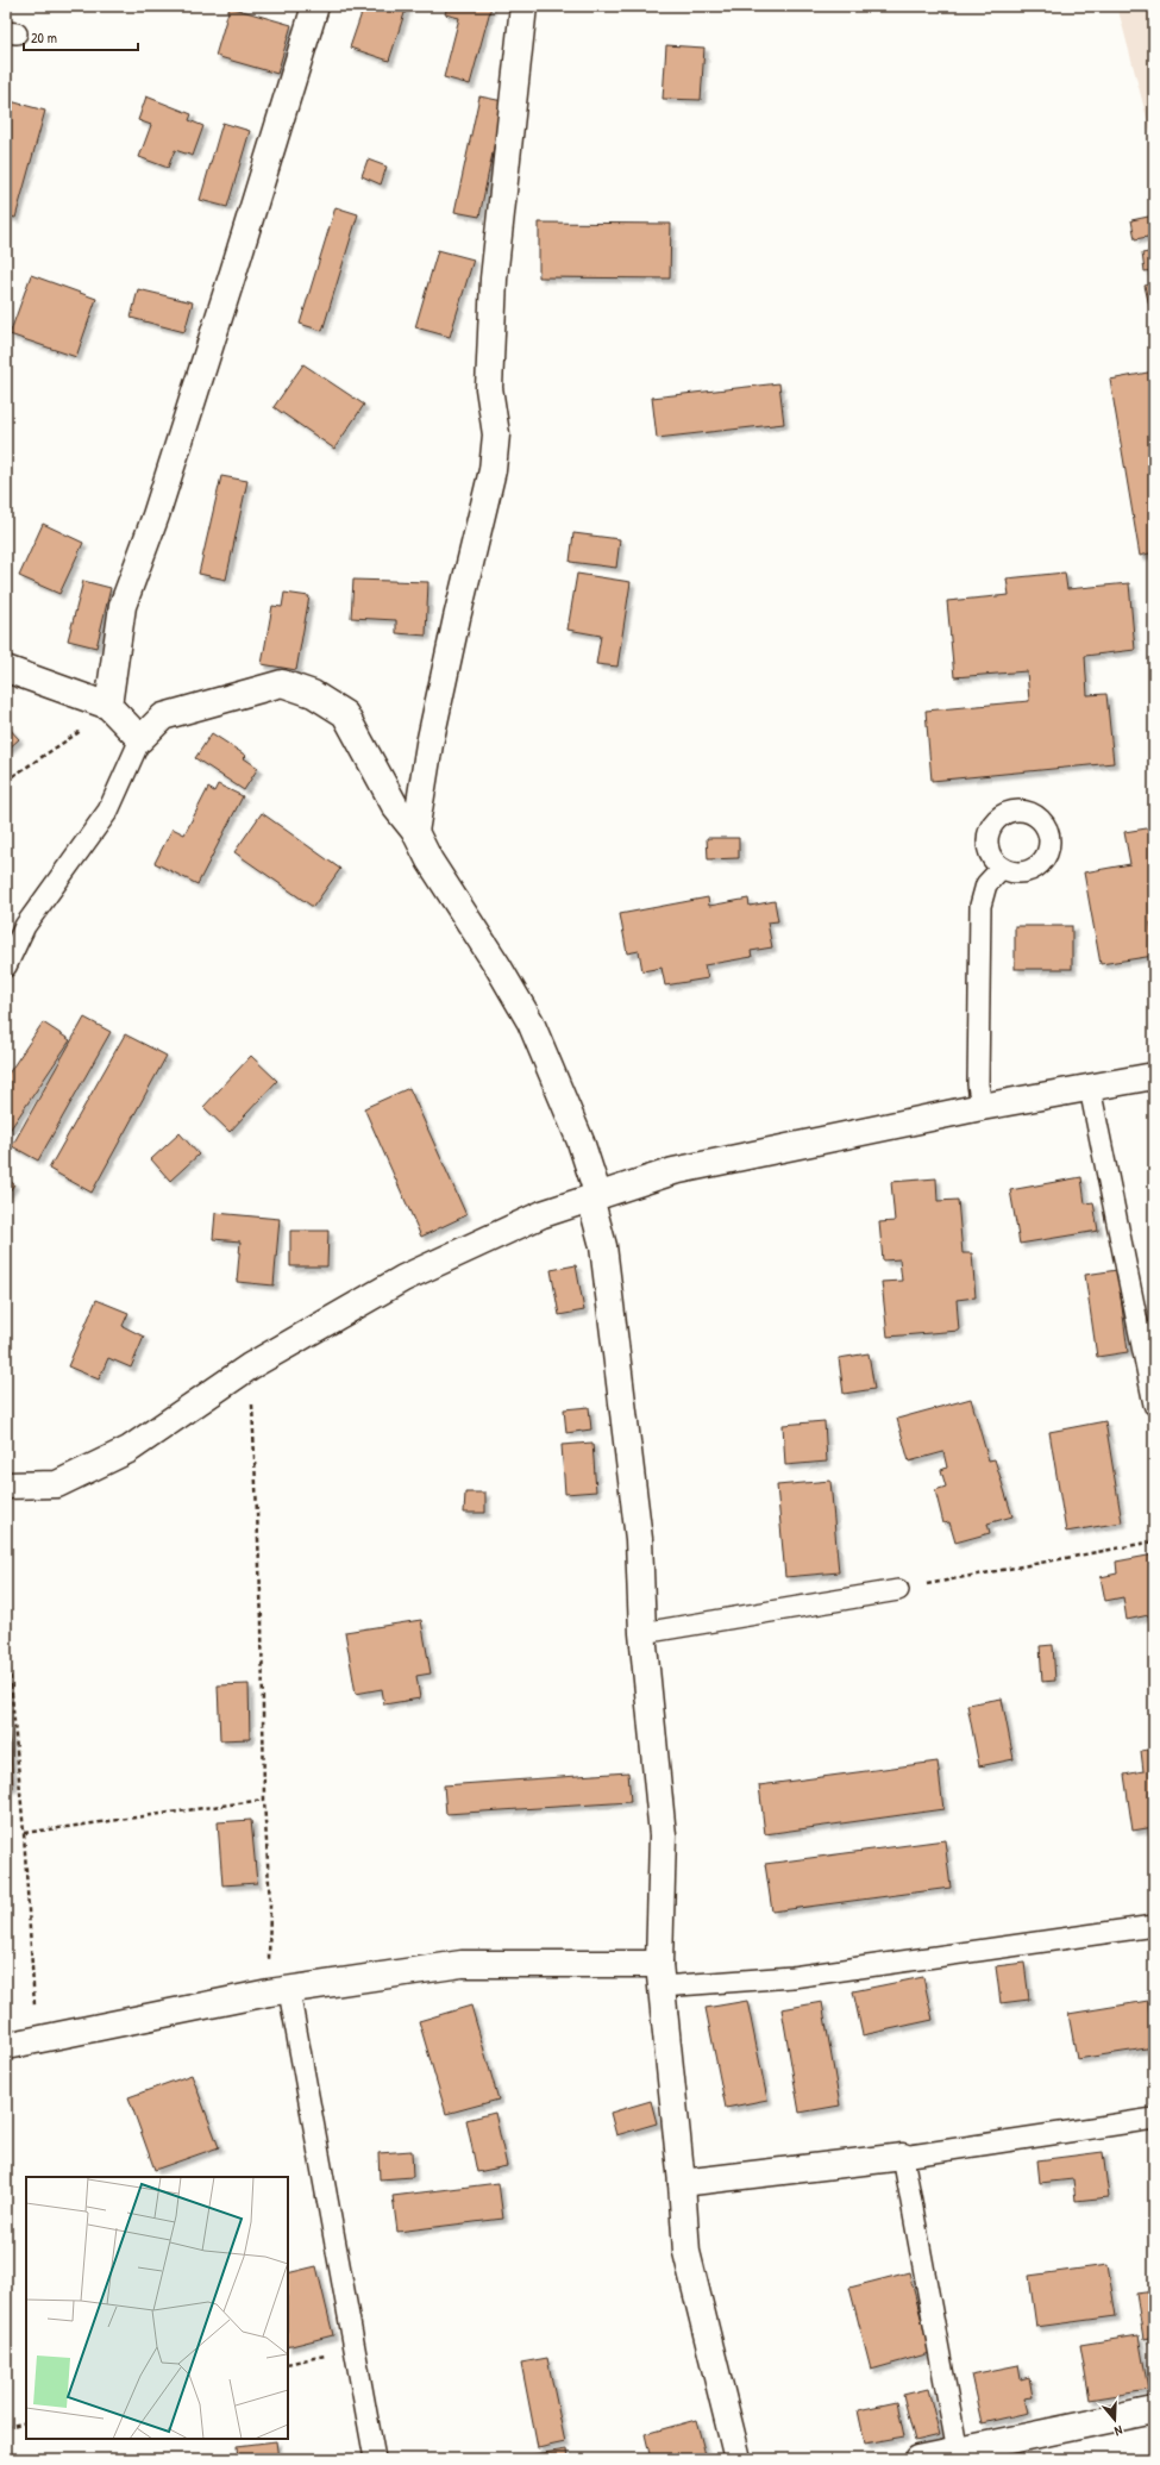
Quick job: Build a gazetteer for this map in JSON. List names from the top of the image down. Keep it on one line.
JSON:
{"scale_bar":"20 m","north":"bottom"}
